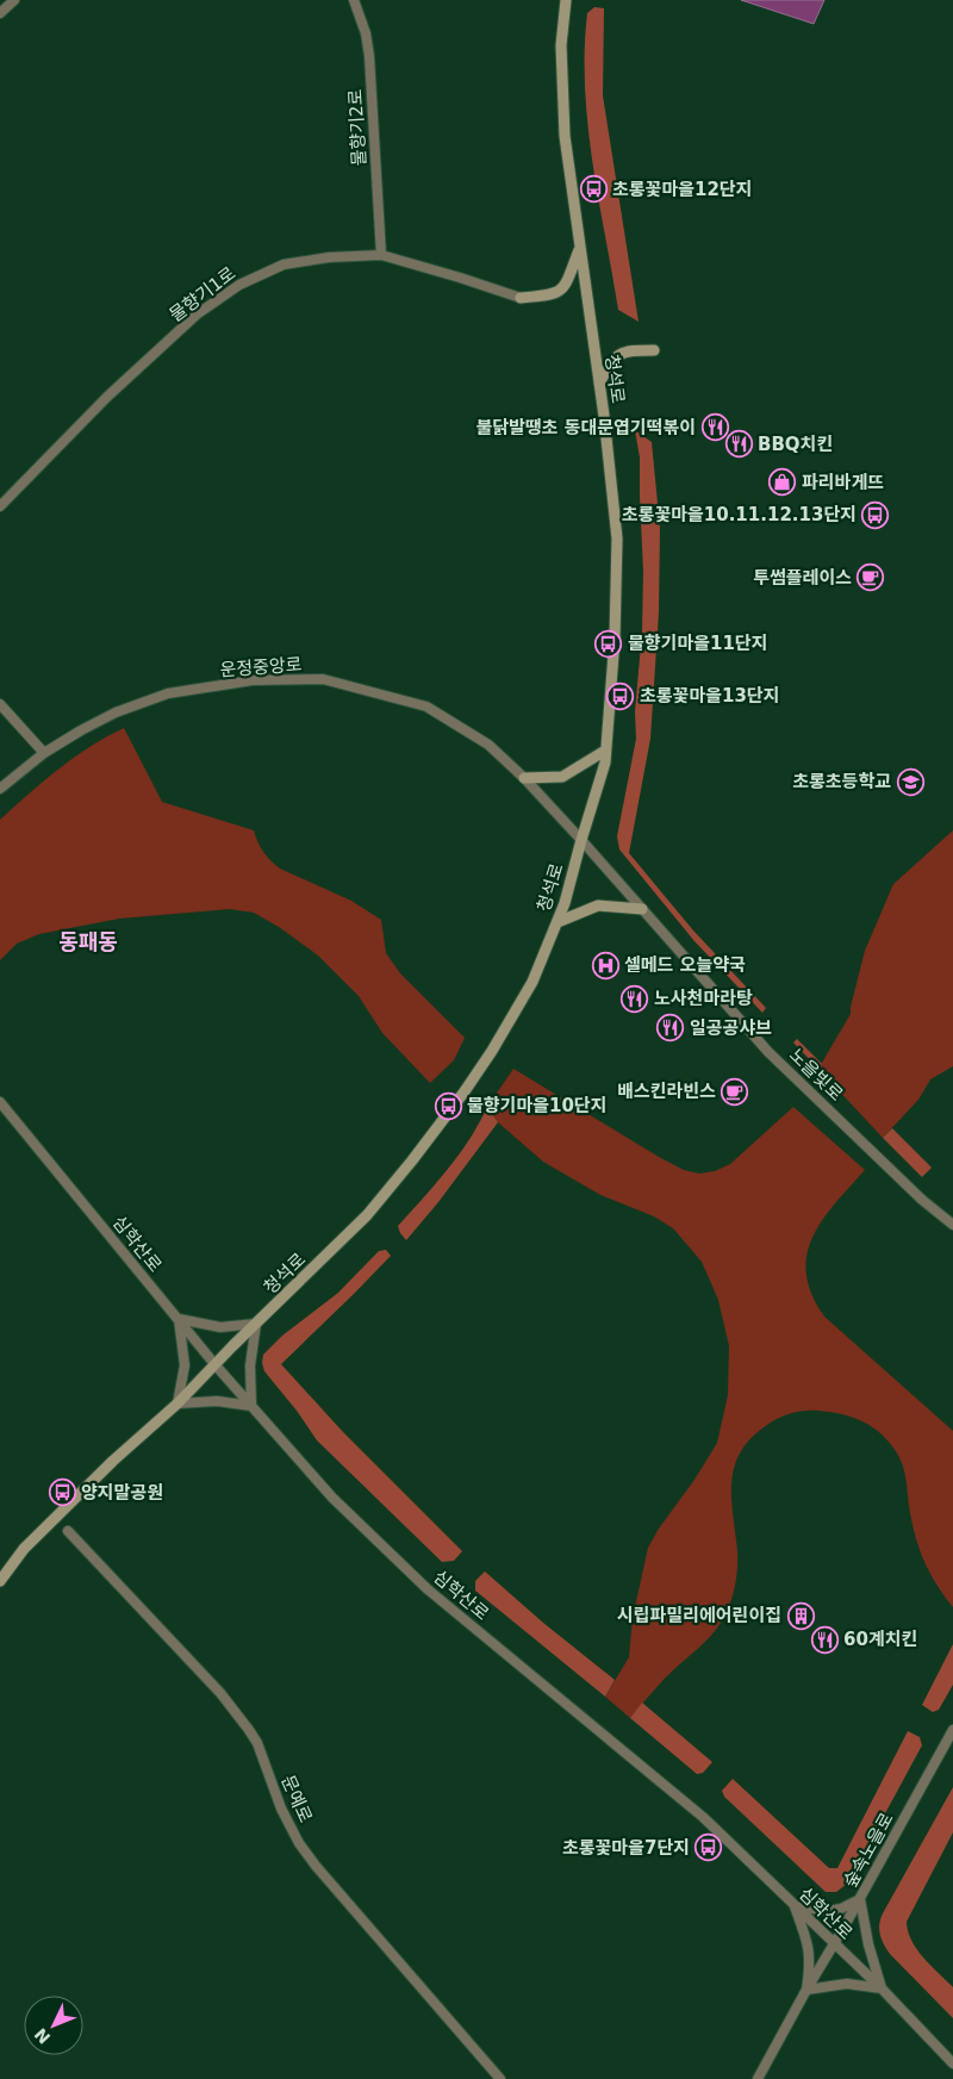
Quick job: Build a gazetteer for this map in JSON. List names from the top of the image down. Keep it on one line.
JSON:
{"streets":{"main road":["청석로"],"street":["물향기2로","물향기1로","운정중앙로","노을빛로","심학산로","문예로","숲속노을로"]},"crossings":[["물향기2로","물향기1로"],["청석로","노을빛로"],["청석로","심학산로"],["운정중앙로","노을빛로"],["심학산로","숲속노을로"]],"districts":["동패동"],"places":{"bus stop":["초롱꽃마을12단지","초롱꽃마을10.11.12.13단지","물향기마을11단지","초롱꽃마을13단지","물향기마을10단지","양지말공원","초롱꽃마을7단지"],"restaurant":["불닭발땡초 동대문엽기떡볶이","BBQ치킨","노사천마라탕","일공공샤브","60계치킨"],"shop":["파리바게뜨"],"cafe":["투썸플레이스","배스킨라빈스"],"school or university":["초롱초등학교"],"hospital":["셀메드 오늘약국"],"building":["시립파밀리에어린이집"]},"north":"bottom left"}
